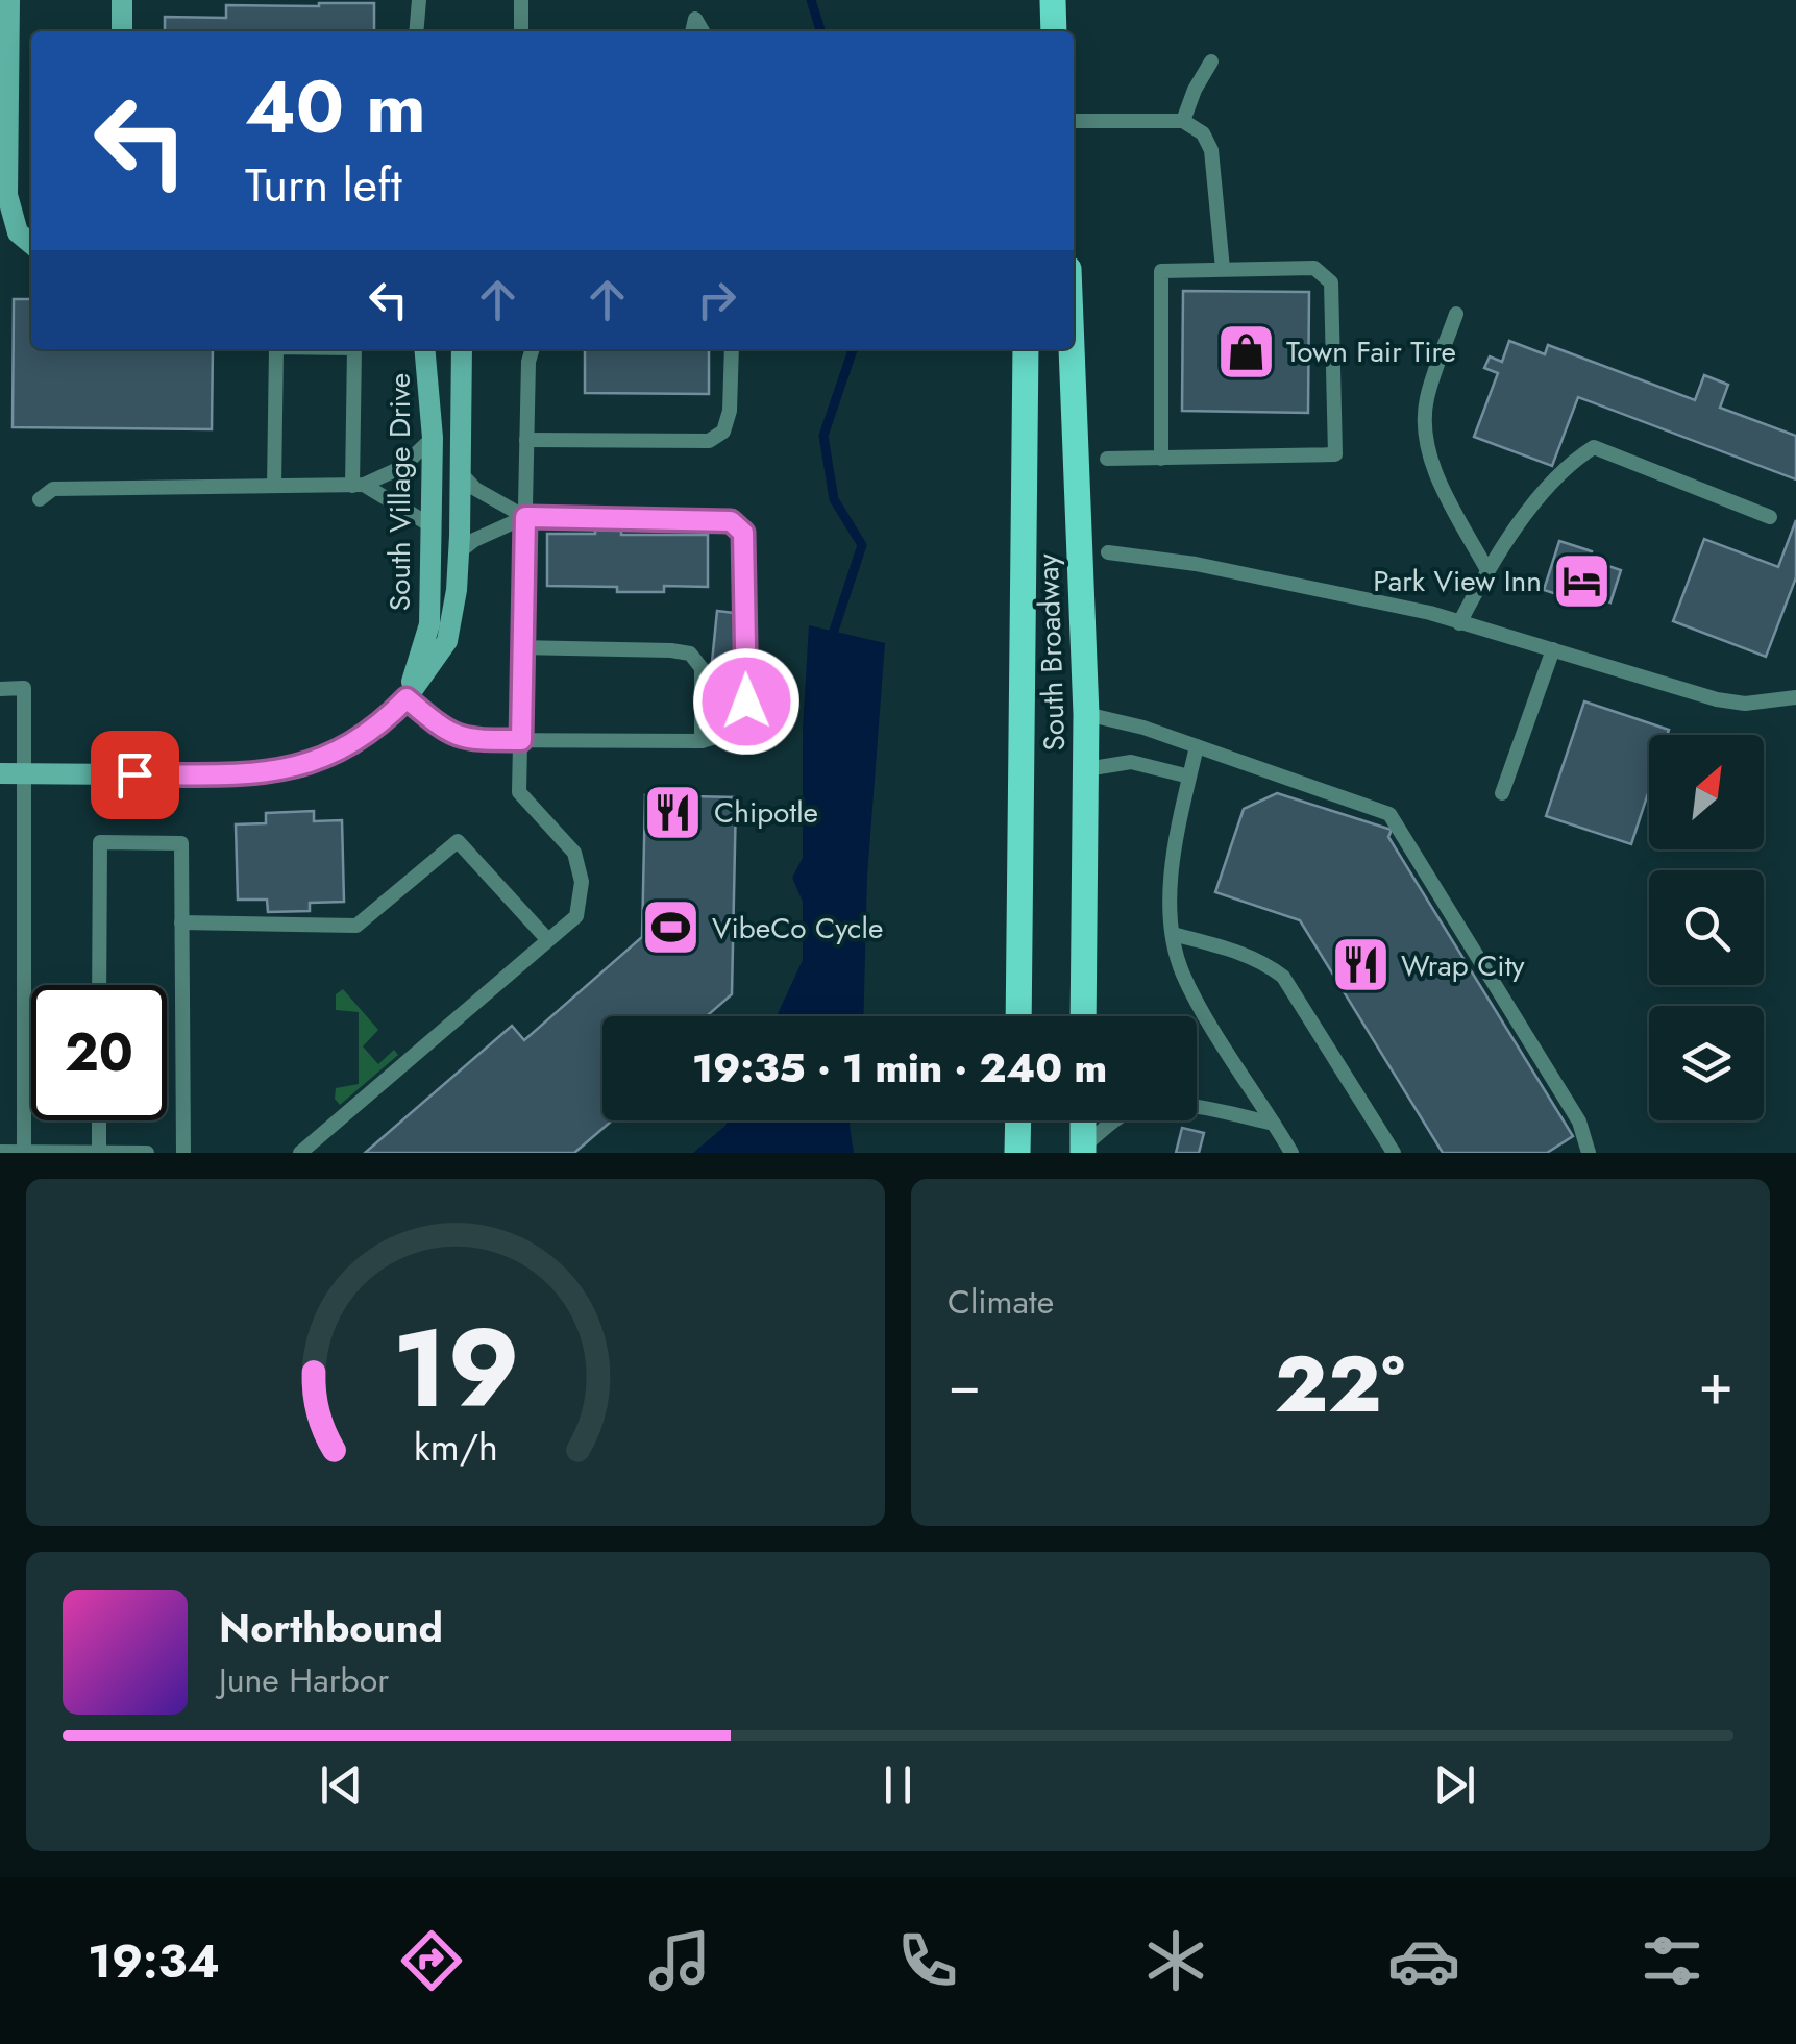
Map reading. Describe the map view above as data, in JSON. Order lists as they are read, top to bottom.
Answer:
{
  "streets": {
    "main road": ["South Village Drive", "South Broadway"]
  },
  "places": {
    "shop": ["Town Fair Tire"],
    "hotel": ["Park View Inn"],
    "restaurant": ["Chipotle", "Wrap City"],
    "sports": ["VibeCo Cycle"]
  },
  "north": "top right",
  "page": {
    "turn": ["40 m", "Turn left"],
    "limit": "20",
    "trip": "19:35 · 1 min · 240 m",
    "tile": "Climate",
    "heat": ["−", "22°", "+"],
    "song": ["Northbound", "June Harbor"],
    "tabs": "19:34",
    "gauge": ["19", "km/h"]
  }
}
